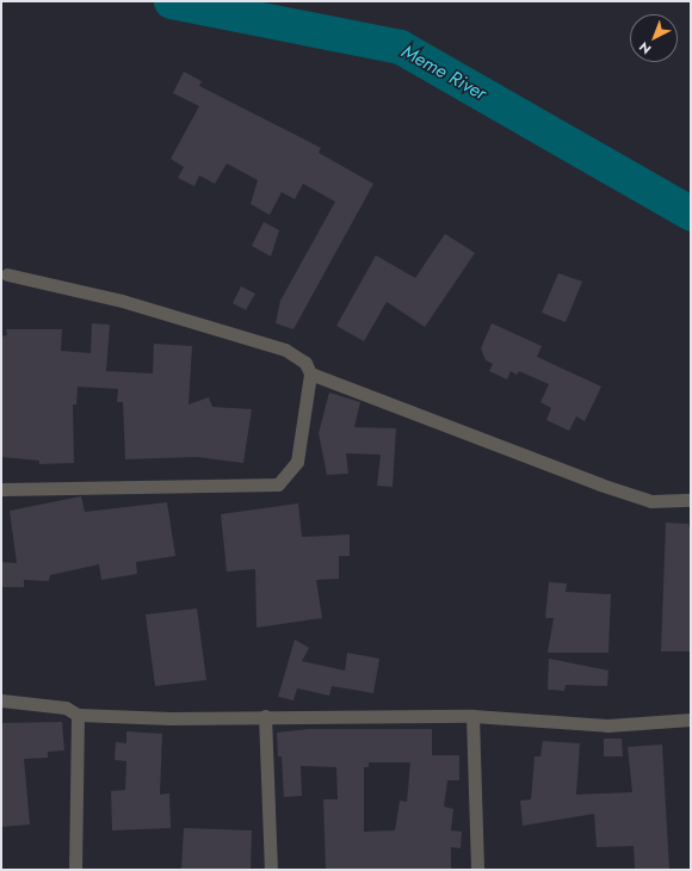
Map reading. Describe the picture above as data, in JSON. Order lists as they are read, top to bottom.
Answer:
{
  "water": ["Meme River"],
  "north": "bottom left"
}
